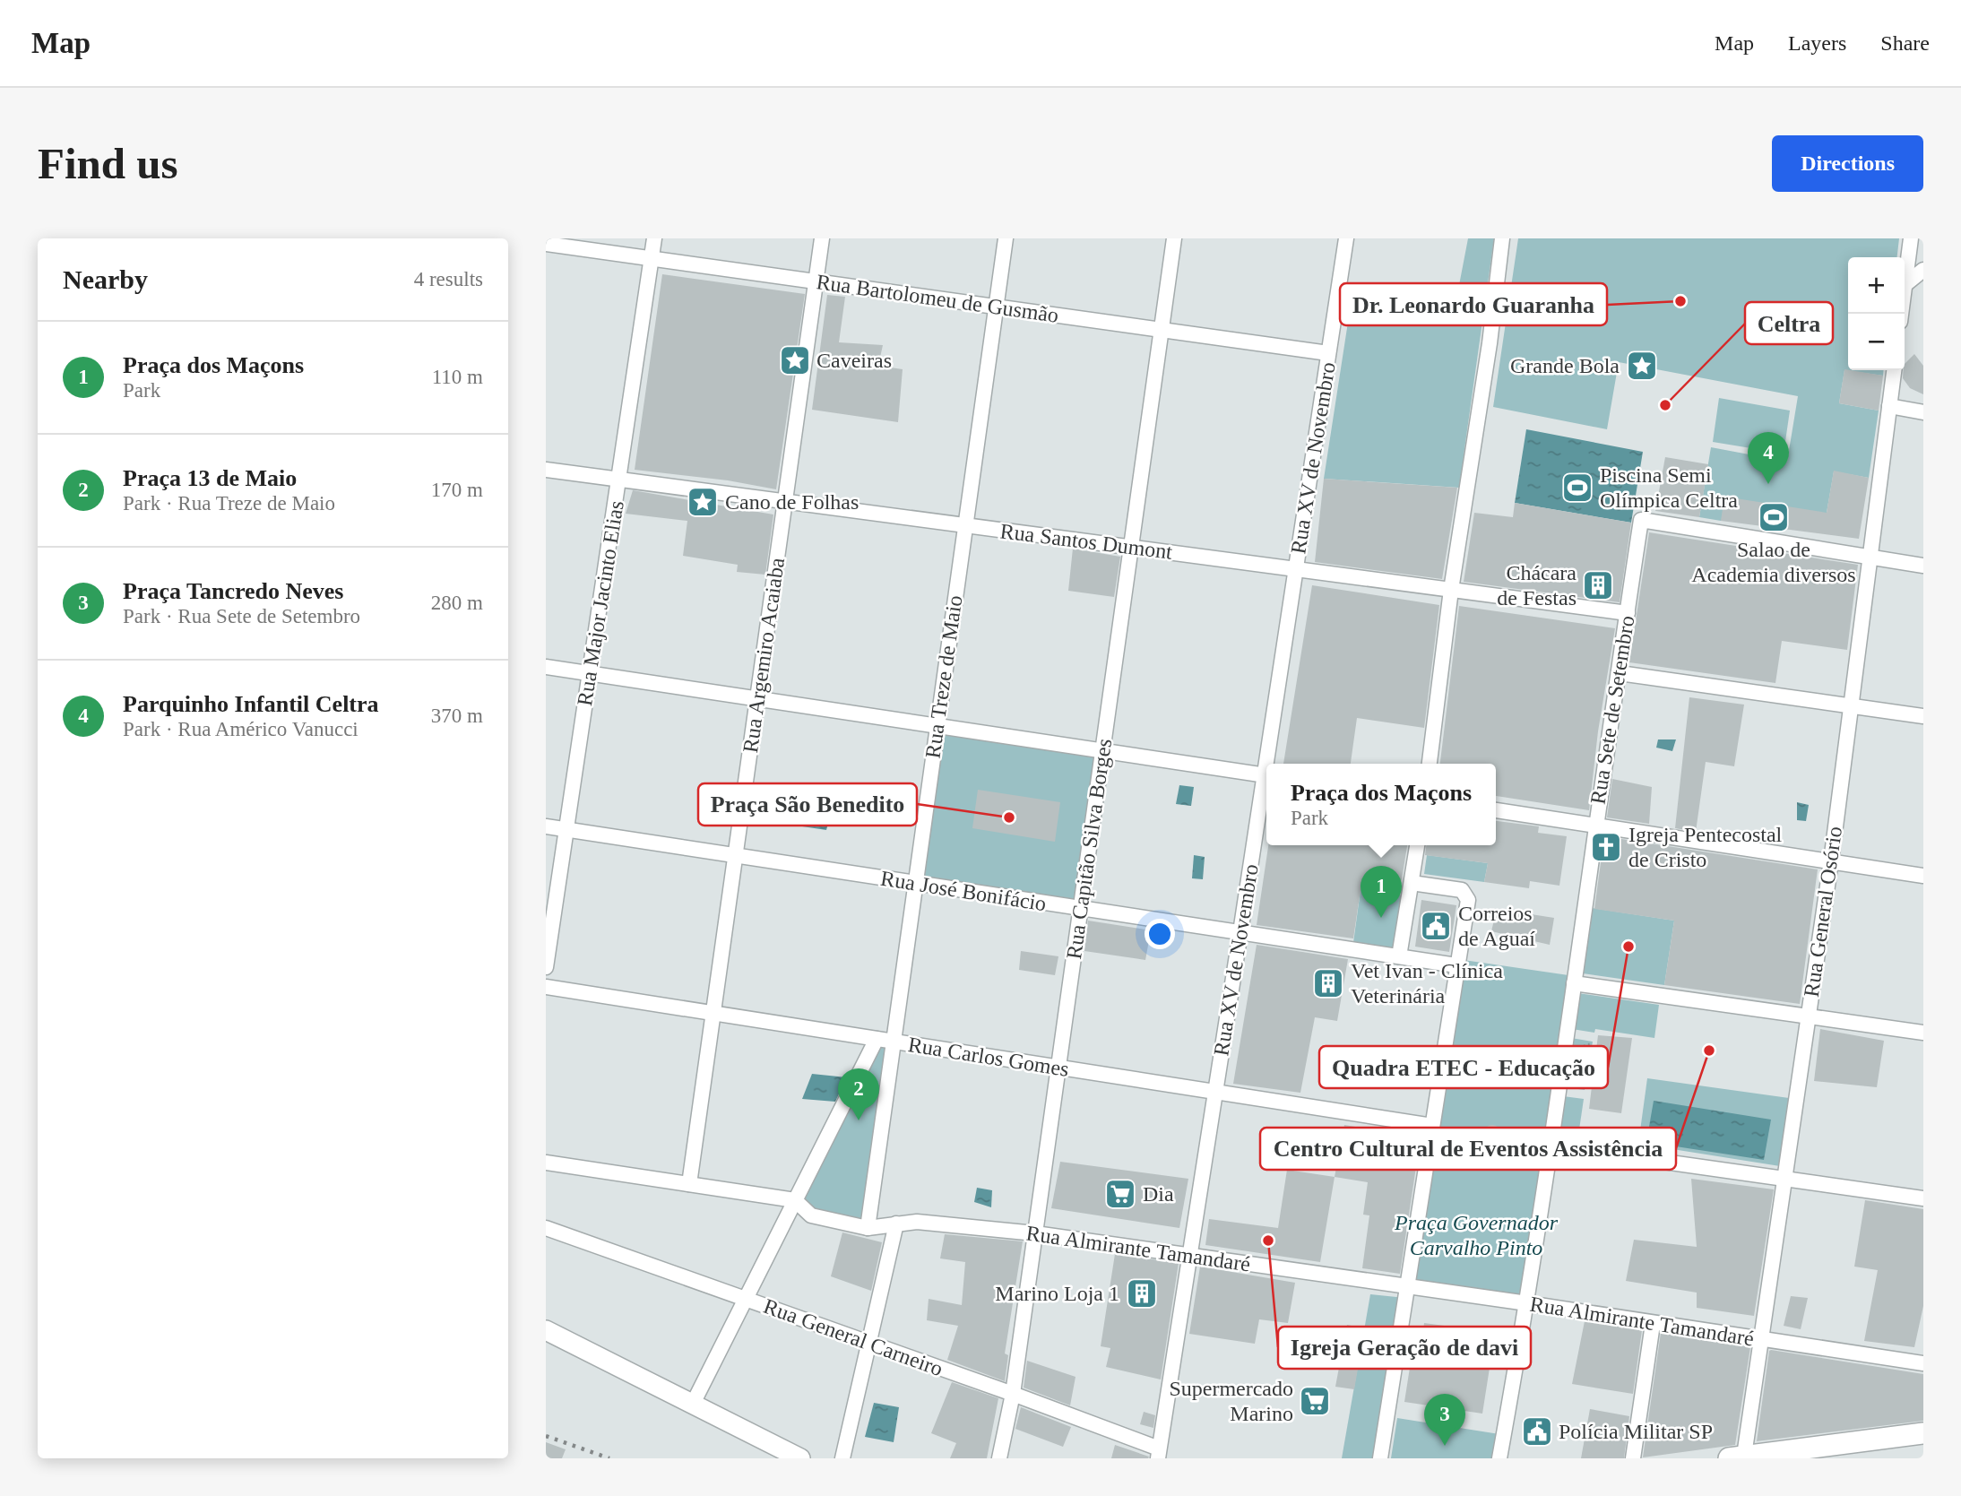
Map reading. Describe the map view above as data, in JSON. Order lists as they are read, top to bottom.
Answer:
{
  "streets": {
    "street": [
      "Rua Bartolomeu de Gusmão",
      "Rua XV de Novembro",
      "Rua Santos Dumont",
      "Rua Major Jacinto Elias",
      "Rua Argemiro Acaiaba",
      "Rua Treze de Maio",
      "Rua Sete de Setembro",
      "Rua Capitão Silva Borges",
      "Rua José Bonifácio",
      "Rua General Osório",
      "Rua Carlos Gomes",
      "Rua Almirante Tamandaré",
      "Rua General Carneiro"
    ]
  },
  "crossings": [
    ["Rua Bartolomeu de Gusmão", "Rua XV de Novembro"],
    ["Rua Bartolomeu de Gusmão", "Rua Major Jacinto Elias"],
    ["Rua Bartolomeu de Gusmão", "Rua Argemiro Acaiaba"],
    ["Rua Bartolomeu de Gusmão", "Rua Treze de Maio"],
    ["Rua Bartolomeu de Gusmão", "Rua Capitão Silva Borges"],
    ["Rua XV de Novembro", "Rua Santos Dumont"],
    ["Rua XV de Novembro", "Rua José Bonifácio"],
    ["Rua XV de Novembro", "Rua Carlos Gomes"],
    ["Rua XV de Novembro", "Rua Almirante Tamandaré"],
    ["Rua XV de Novembro", "Rua General Carneiro"],
    ["Rua Santos Dumont", "Rua Major Jacinto Elias"],
    ["Rua Santos Dumont", "Rua Argemiro Acaiaba"],
    ["Rua Santos Dumont", "Rua Treze de Maio"],
    ["Rua Santos Dumont", "Rua Sete de Setembro"],
    ["Rua Santos Dumont", "Rua Capitão Silva Borges"],
    ["Rua Major Jacinto Elias", "Rua José Bonifácio"],
    ["Rua Argemiro Acaiaba", "Rua José Bonifácio"],
    ["Rua Argemiro Acaiaba", "Rua Carlos Gomes"],
    ["Rua Argemiro Acaiaba", "Rua Almirante Tamandaré"],
    ["Rua Treze de Maio", "Rua José Bonifácio"],
    ["Rua Treze de Maio", "Rua Carlos Gomes"],
    ["Rua Treze de Maio", "Rua Almirante Tamandaré"],
    ["Rua Sete de Setembro", "Rua General Osório"],
    ["Rua Sete de Setembro", "Rua Almirante Tamandaré"],
    ["Rua Capitão Silva Borges", "Rua José Bonifácio"],
    ["Rua Capitão Silva Borges", "Rua Carlos Gomes"],
    ["Rua Capitão Silva Borges", "Rua Almirante Tamandaré"],
    ["Rua Capitão Silva Borges", "Rua General Carneiro"],
    ["Rua General Osório", "Rua Almirante Tamandaré"]
  ],
  "parks": ["Praça Governador Carvalho Pinto"],
  "places": {
    "other": [
      "Dr. Leonardo Guaranha",
      "Celtra",
      "Praça São Benedito",
      "Quadra ETEC - Educação",
      "Centro Cultural de Eventos Assistência",
      "Igreja Geração de davi"
    ],
    "place": ["Caveiras", "Grande Bola", "Cano de Folhas"],
    "sports": ["Piscina Semi Olímpica Celtra", "Salao de Academia diversos"],
    "building": ["Chácara de Festas", "Vet Ivan - Clínica Veterinária", "Marino Loja 1"],
    "church": ["Igreja Pentecostal de Cristo"],
    "public building": ["Correios de Aguaí", "Polícia Militar SP"],
    "supermarket": ["Dia", "Supermercado Marino"]
  },
  "page": {
    "header": "Map",
    "nav": ["Map", "Layers", "Share"],
    "buttons": "Directions",
    "title": "Find us",
    "heading": ["Nearby", "4 results"],
    "map_buttons": ["+", "−"],
    "list": [
      {
        "mark": "1",
        "name": "Praça dos Maçons",
        "note": "Park",
        "value": "110 m"
      },
      {
        "mark": "2",
        "name": "Praça 13 de Maio",
        "note": "Park · Rua Treze de Maio",
        "value": "170 m"
      },
      {
        "mark": "3",
        "name": "Praça Tancredo Neves",
        "note": "Park · Rua Sete de Setembro",
        "value": "280 m"
      },
      {
        "mark": "4",
        "name": "Parquinho Infantil Celtra",
        "note": "Park · Rua Américo Vanucci",
        "value": "370 m"
      }
    ],
    "pins": [
      "4",
      "1",
      "2",
      "3"
    ],
    "popup": ["Praça dos Maçons", "Park"]
  }
}
